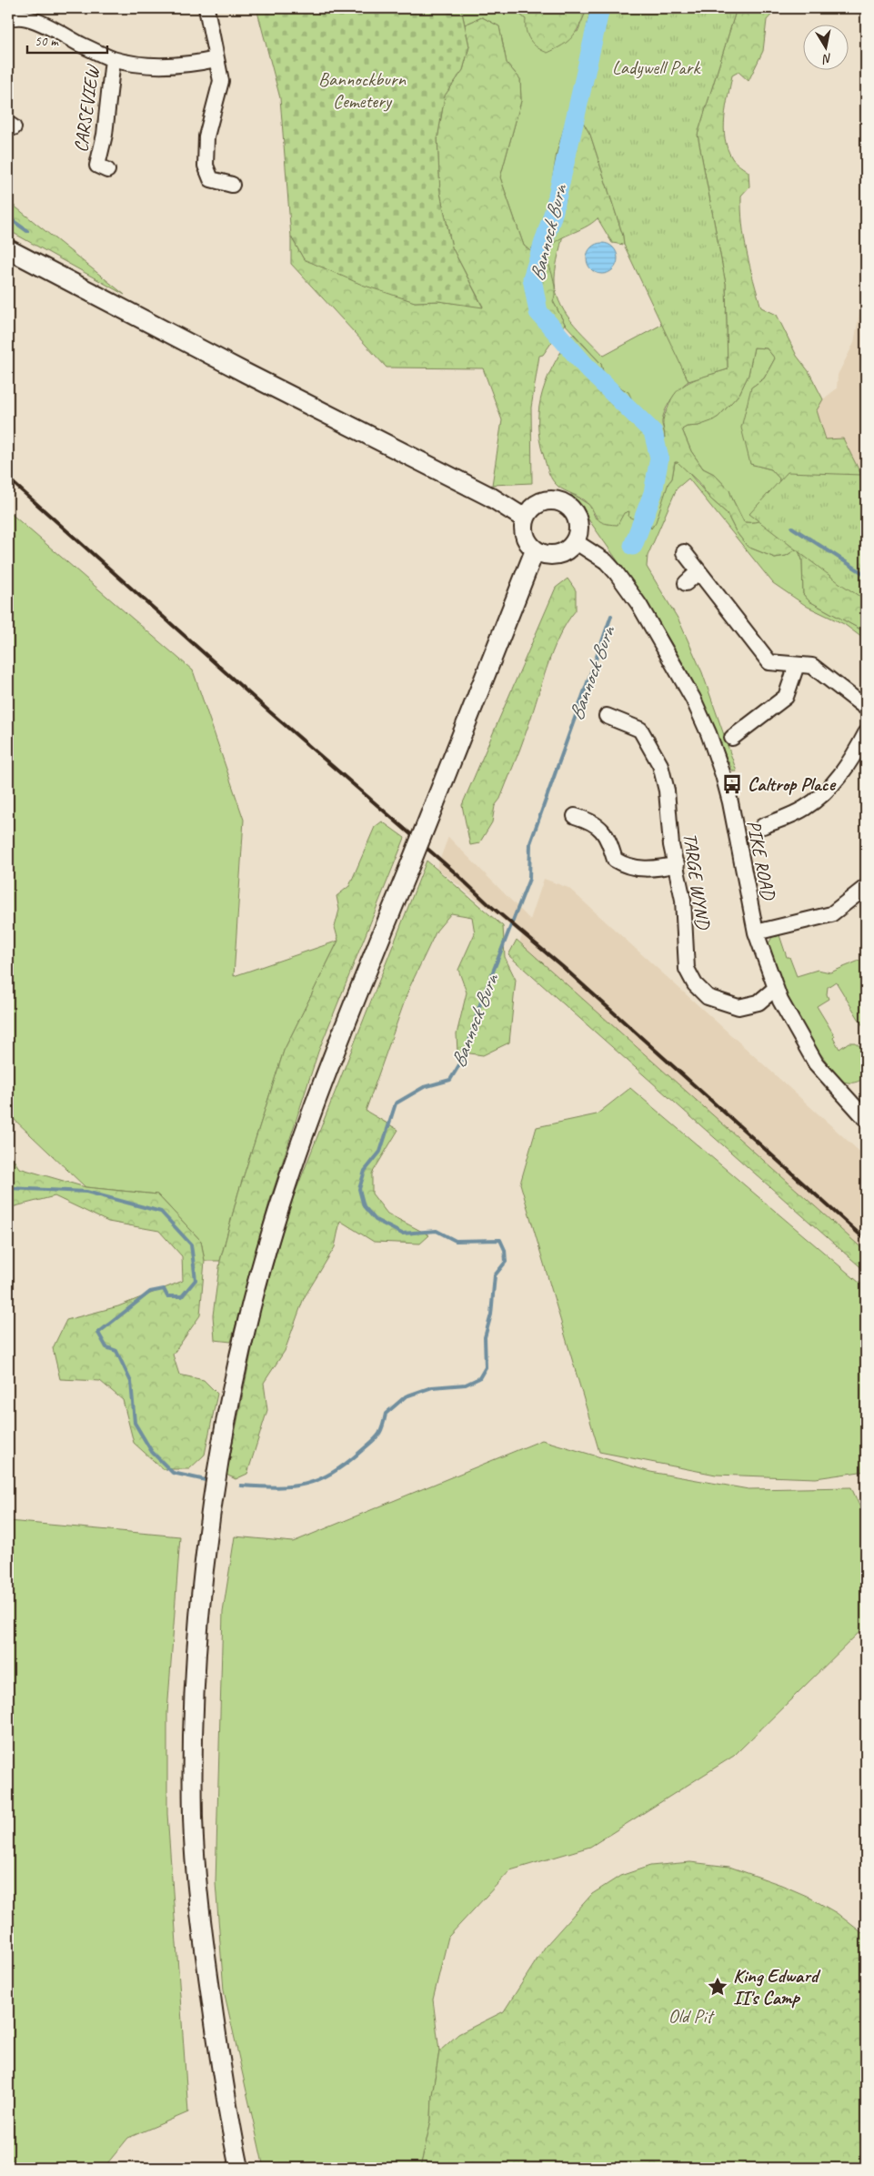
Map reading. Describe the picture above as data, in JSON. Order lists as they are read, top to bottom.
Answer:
{
  "streets": {
    "street": ["CARSEVIEW", "PIKE ROAD", "TARGE WYND"]
  },
  "crossings": [
    ["PIKE ROAD", "TARGE WYND"]
  ],
  "water": ["Bannock Burn"],
  "parks": ["Ladywell Park", "Bannockburn Cemetery", "Old Pit"],
  "places": {
    "bus stop": ["Caltrop Place"],
    "place": ["King Edward II's Camp"]
  },
  "scale_bar": "50 m",
  "north": "bottom"
}
